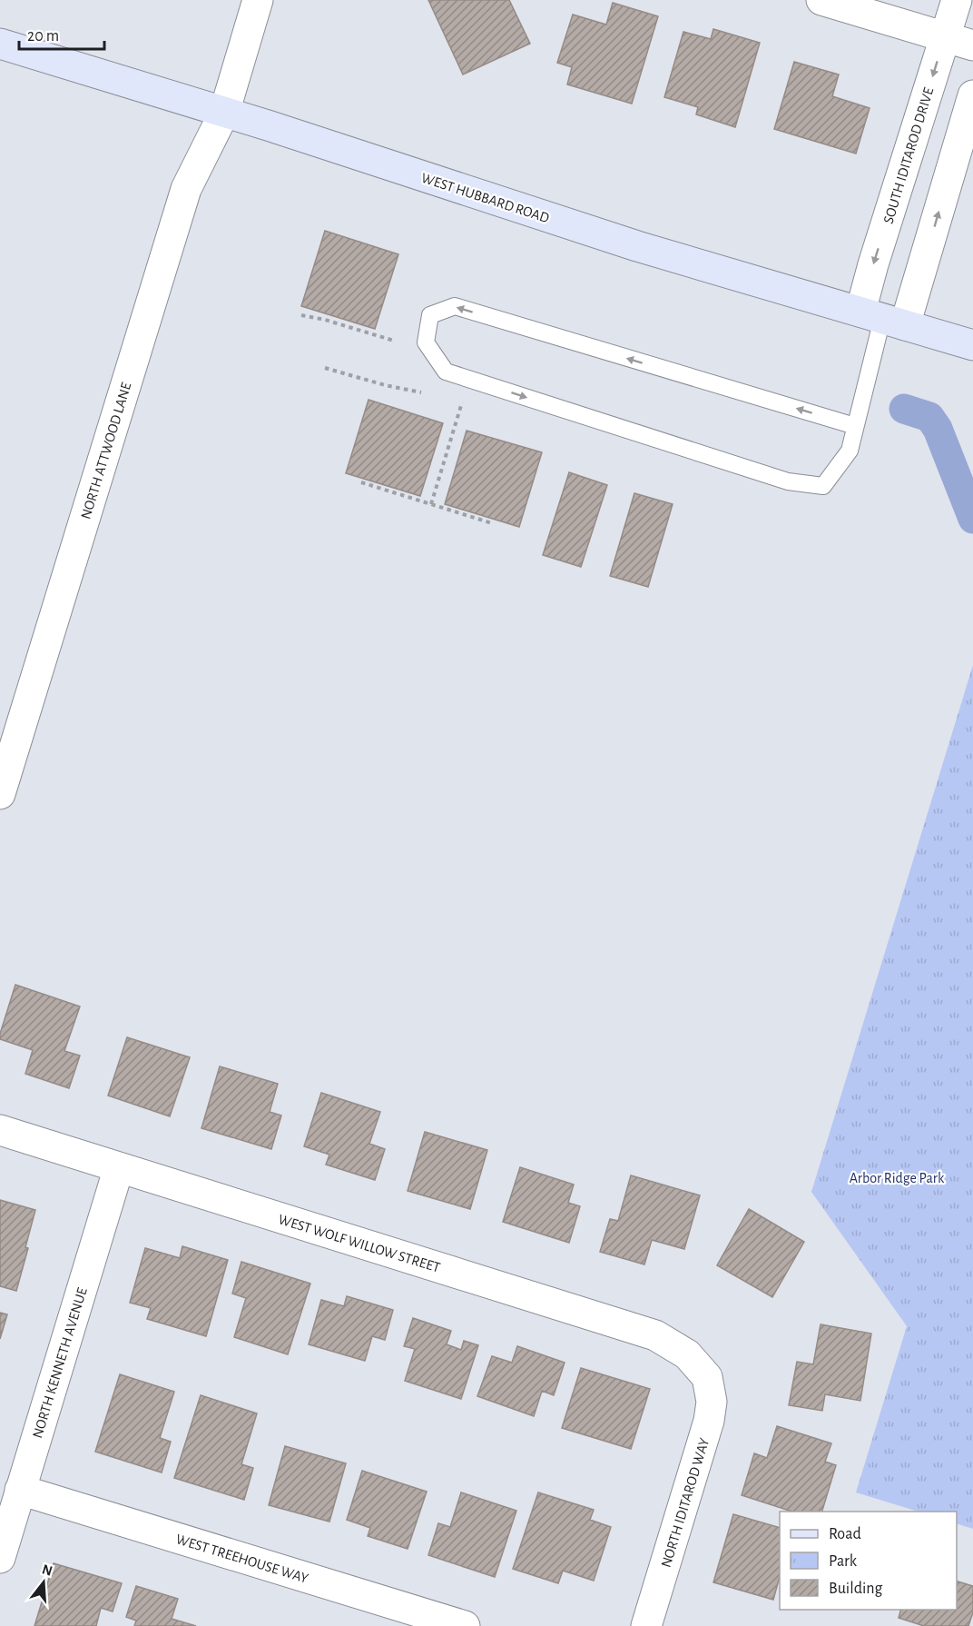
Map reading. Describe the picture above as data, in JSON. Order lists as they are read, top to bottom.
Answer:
{
  "streets": {
    "street": [
      "SOUTH IDITAROD DRIVE",
      "WEST HUBBARD ROAD",
      "NORTH ATTWOOD LANE",
      "WEST WOLF WILLOW STREET",
      "NORTH KENNETH AVENUE",
      "NORTH IDITAROD WAY",
      "WEST TREEHOUSE WAY"
    ]
  },
  "crossings": [
    ["SOUTH IDITAROD DRIVE", "WEST HUBBARD ROAD"],
    ["WEST HUBBARD ROAD", "NORTH ATTWOOD LANE"],
    ["WEST WOLF WILLOW STREET", "NORTH KENNETH AVENUE"],
    ["WEST WOLF WILLOW STREET", "NORTH IDITAROD WAY"],
    ["NORTH KENNETH AVENUE", "WEST TREEHOUSE WAY"]
  ],
  "parks": ["Arbor Ridge Park"],
  "legend": ["Road", "Park", "Building"],
  "scale_bar": "20 m",
  "north": "top"
}
